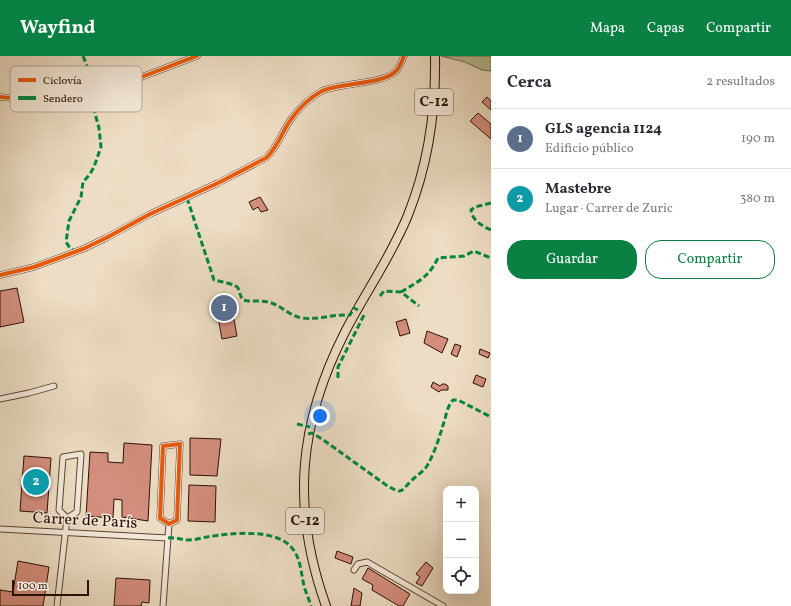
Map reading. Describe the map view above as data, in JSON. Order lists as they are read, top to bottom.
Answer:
{
  "streets": {
    "main road": ["C-12"],
    "street": ["Carrer de París"]
  },
  "legend": ["Ciclovía", "Sendero"],
  "scale_bar": "100 m",
  "page": {
    "header": "Wayfind",
    "nav": ["Mapa", "Capas", "Compartir"],
    "heading": ["Cerca", "2 resultados"],
    "list": [
      {
        "mark": "1",
        "name": "GLS agencia 1124",
        "note": "Edificio público",
        "value": "190 m"
      },
      {
        "mark": "2",
        "name": "Mastebre",
        "note": "Lugar · Carrer de Zuric",
        "value": "380 m"
      }
    ],
    "buttons": ["Guardar", "Compartir"],
    "pins": ["1", "2"],
    "map_buttons": ["+", "−"],
    "scale": "100 m"
  }
}
